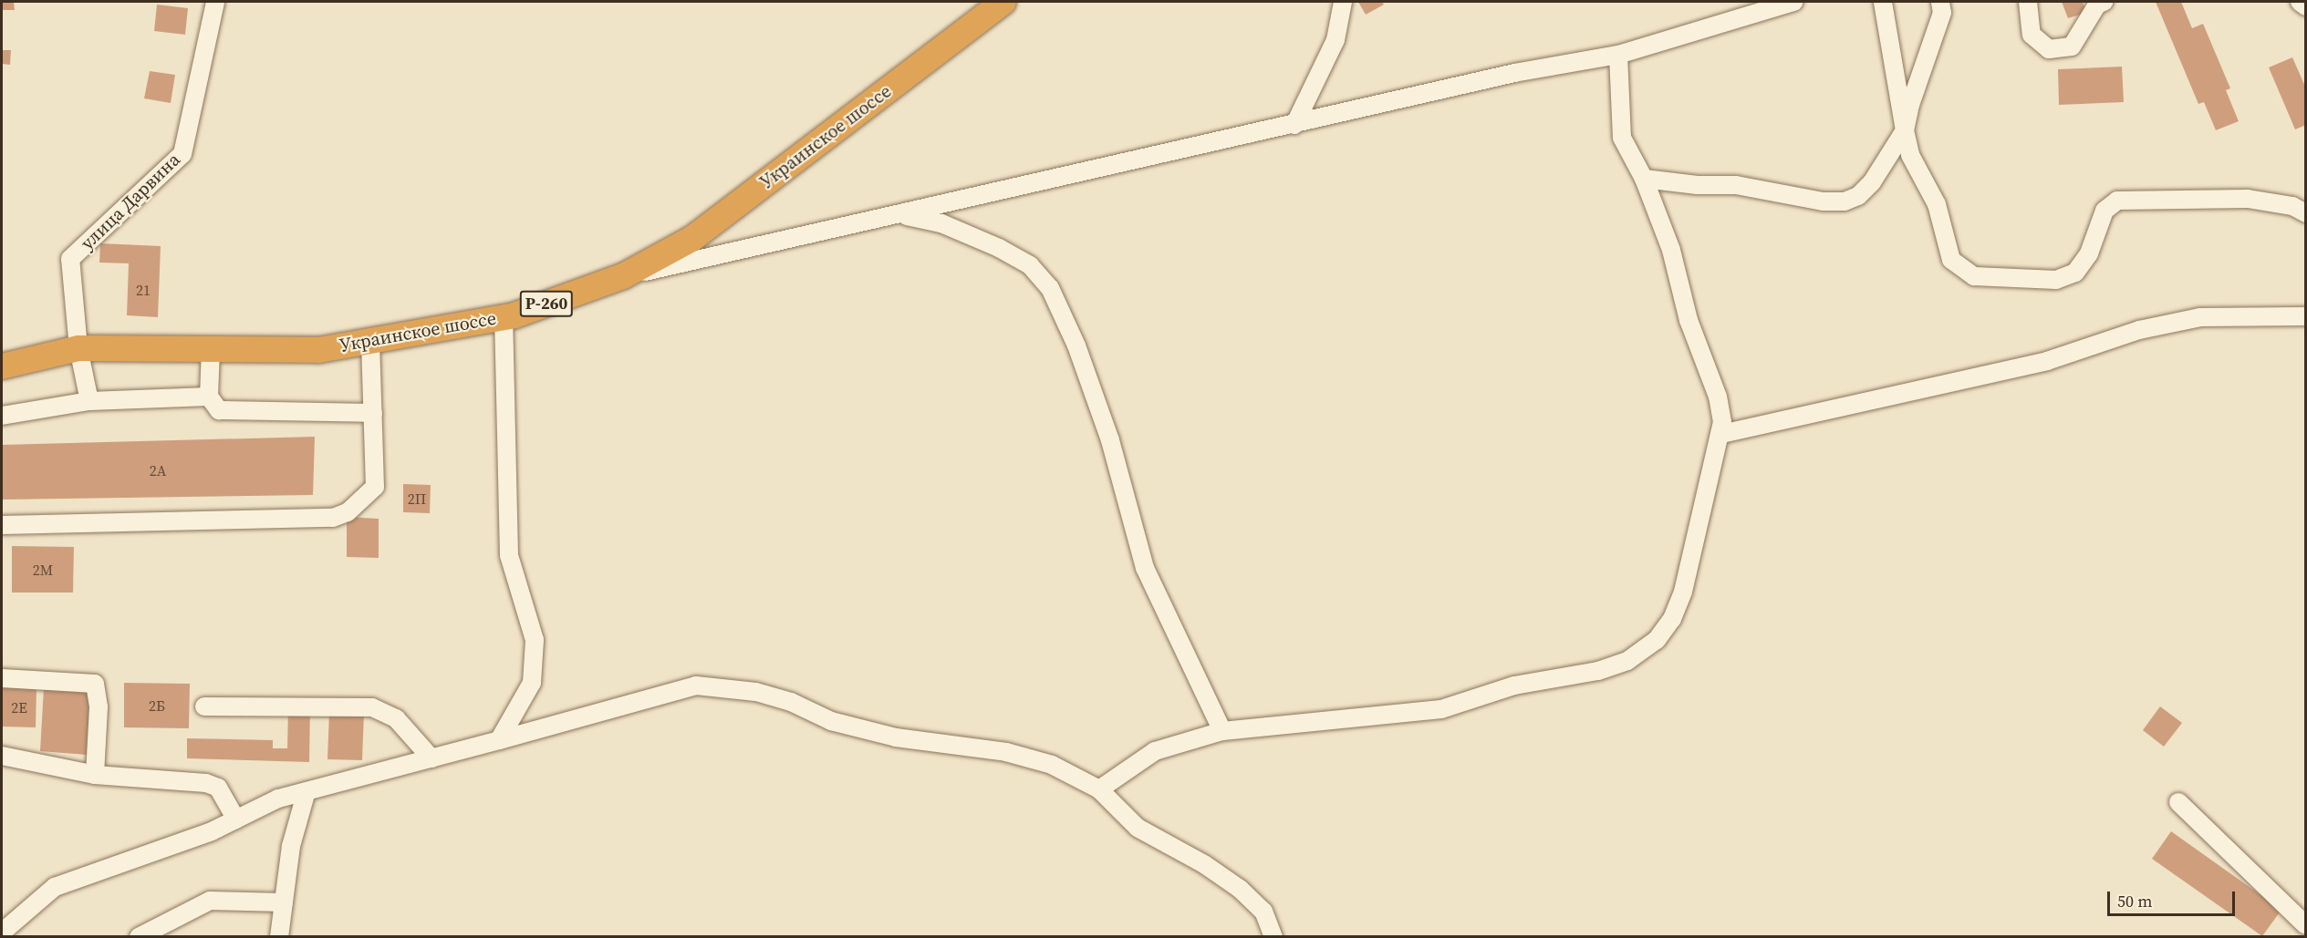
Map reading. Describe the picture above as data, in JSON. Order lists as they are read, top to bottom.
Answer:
{
  "streets": {
    "highway": ["Украинское шоссе", "Р-260"],
    "street": ["улица Дарвина"]
  },
  "crossings": [
    ["Украинское шоссе", "улица Дарвина"]
  ],
  "house_numbers": [
    "21",
    "2А",
    "2П",
    "2М",
    "2Б",
    "2Е"
  ],
  "scale_bar": "50 m"
}
